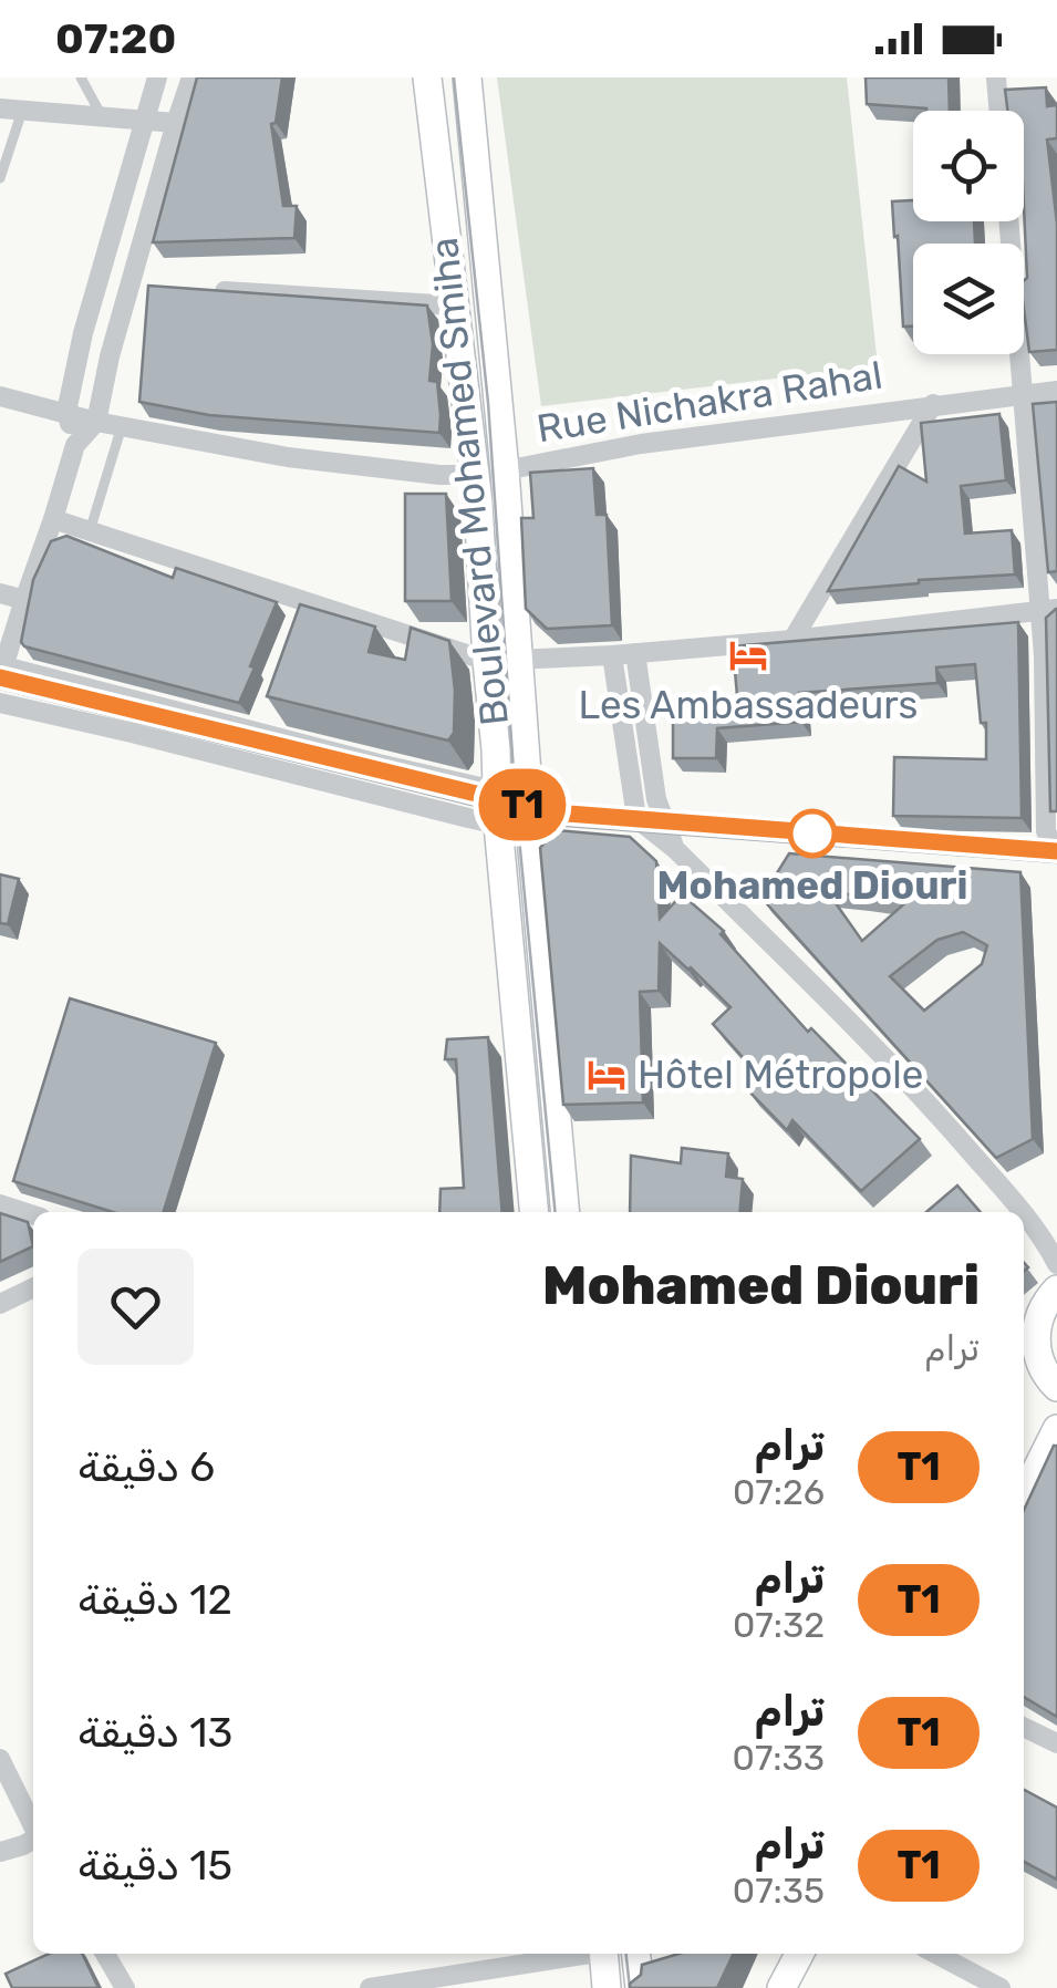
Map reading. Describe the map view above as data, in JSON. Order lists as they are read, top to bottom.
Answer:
{
  "streets": {
    "street": ["Rue Nichakra Rahal", "Boulevard Mohamed Smiha"]
  },
  "crossings": [
    ["Rue Nichakra Rahal", "Boulevard Mohamed Smiha"]
  ],
  "places": {
    "hotel": ["Les Ambassadeurs", "Hôtel Métropole"],
    "other": ["Mohamed Diouri"]
  },
  "lines": ["tram line T1"],
  "page": {
    "status": "07:20",
    "on_map": "T1",
    "heading": ["Mohamed Diouri", "ترام"],
    "list": [
      {
        "mark": "T1",
        "name": "ترام",
        "note": "07:26",
        "value": "6 دقيقة"
      },
      {
        "mark": "T1",
        "name": "ترام",
        "note": "07:32",
        "value": "12 دقيقة"
      },
      {
        "mark": "T1",
        "name": "ترام",
        "note": "07:33",
        "value": "13 دقيقة"
      },
      {
        "mark": "T1",
        "name": "ترام",
        "note": "07:35",
        "value": "15 دقيقة"
      }
    ]
  }
}
